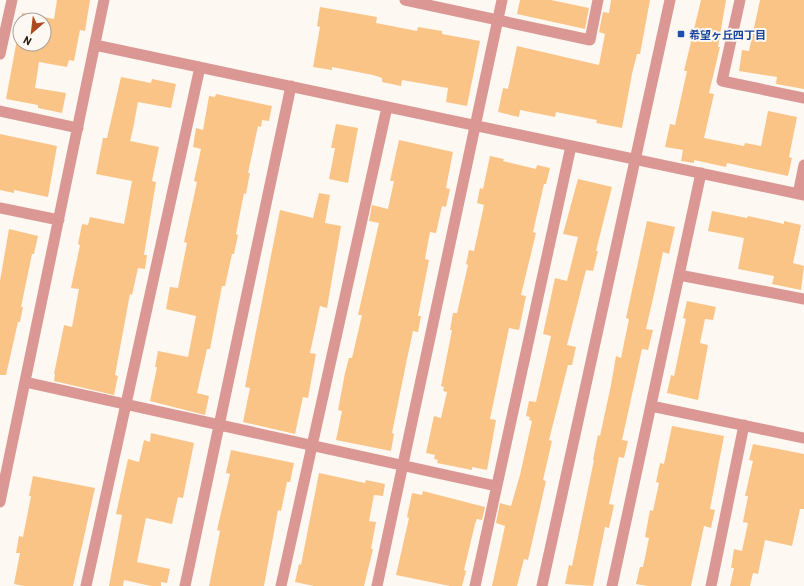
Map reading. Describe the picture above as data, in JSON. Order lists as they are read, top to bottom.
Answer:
{
  "places": {
    "transit": ["希望ヶ丘四丁目"]
  },
  "north": "bottom left"
}
